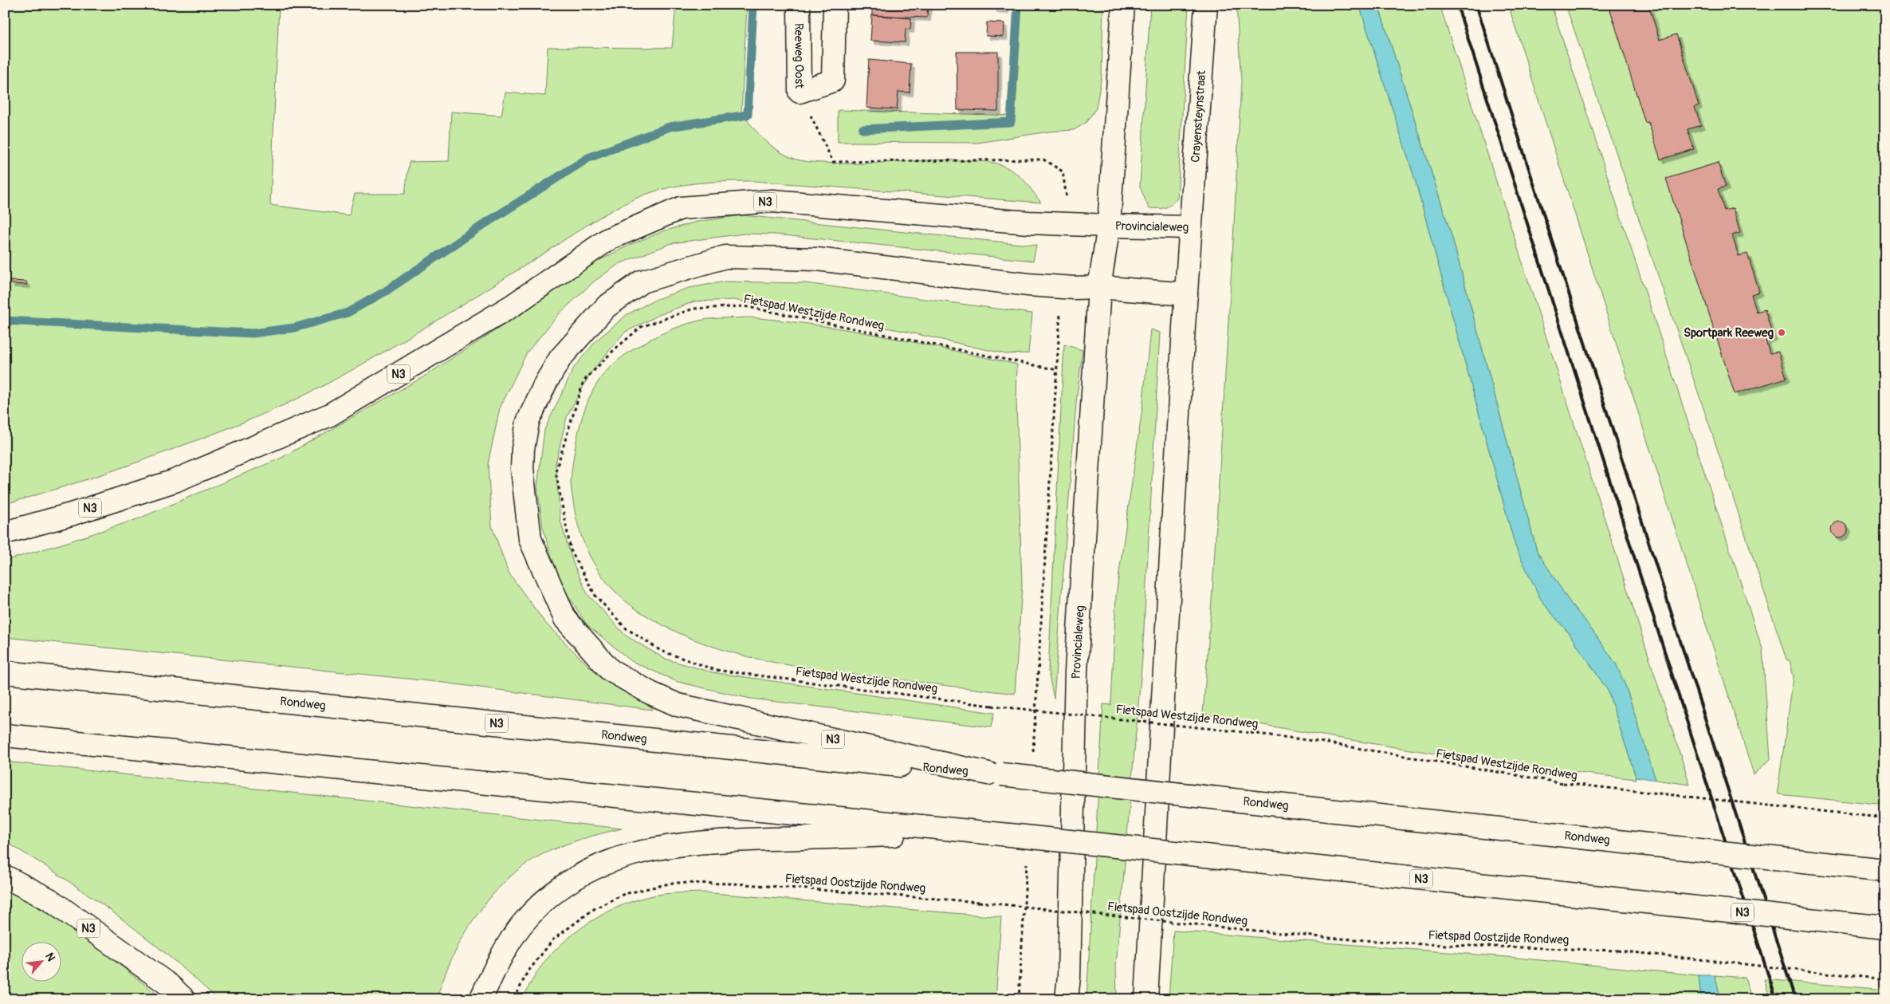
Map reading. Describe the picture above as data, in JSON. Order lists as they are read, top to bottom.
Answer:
{
  "streets": {
    "main road": [
      "Reeweg Oost",
      "Crayensteynstraat",
      "N3",
      "Provincialeweg",
      "Rondweg"
    ],
    "path": ["Fietspad Westzijde Rondweg", "Fietspad Oostzijde Rondweg"]
  },
  "crossings": [
    ["Crayensteynstraat", "Provincialeweg"],
    ["N3", "Provincialeweg"],
    ["N3", "Rondweg"]
  ],
  "places": ["Sportpark Reeweg"],
  "north": "top right"
}
